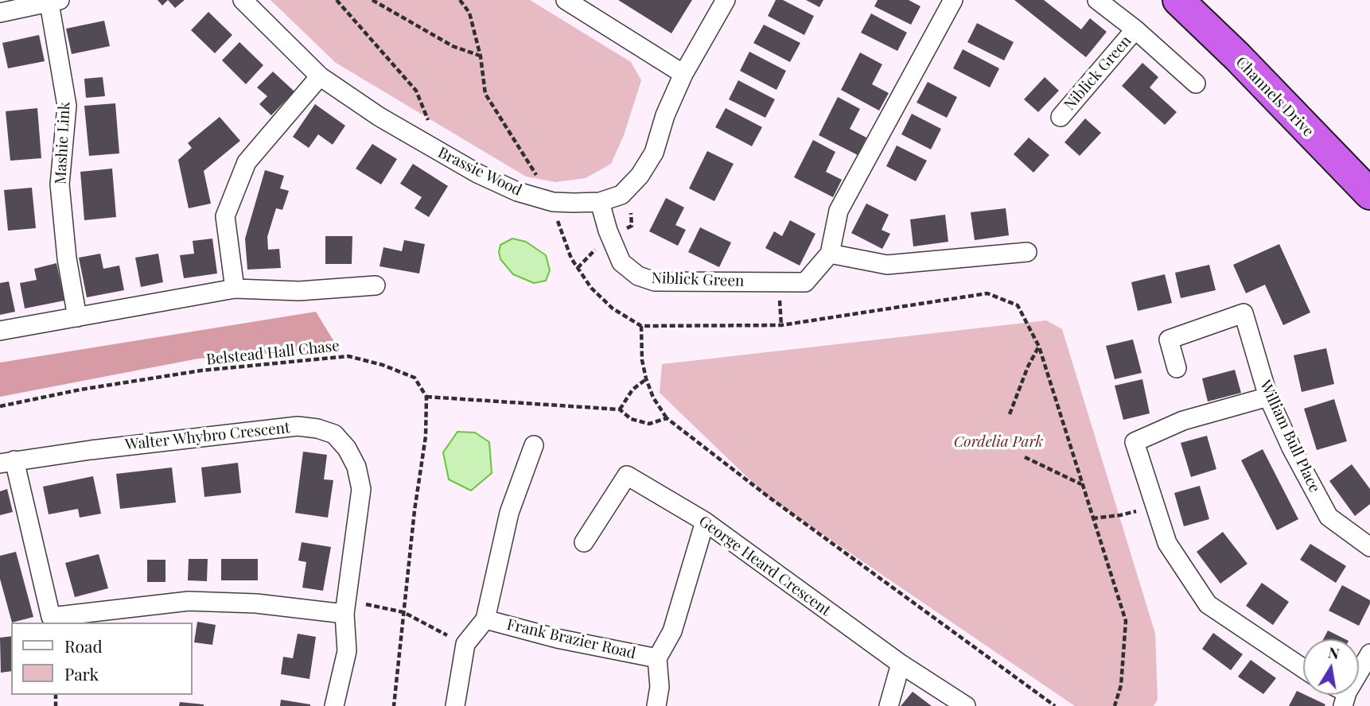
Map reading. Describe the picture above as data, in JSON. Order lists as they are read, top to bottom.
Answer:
{
  "streets": {
    "highway": ["Channels Drive"],
    "street": [
      "Niblick Green",
      "Mashie Link",
      "Brassie Wood",
      "Walter Whybro Crescent",
      "William Bull Place",
      "George Heard Crescent",
      "Frank Brazier Road"
    ],
    "path": ["Belstead Hall Chase"]
  },
  "crossings": [
    ["Niblick Green", "Brassie Wood"],
    ["George Heard Crescent", "Frank Brazier Road"]
  ],
  "parks": ["Cordelia Park"],
  "legend": ["Road", "Park"],
  "north": "top"
}
